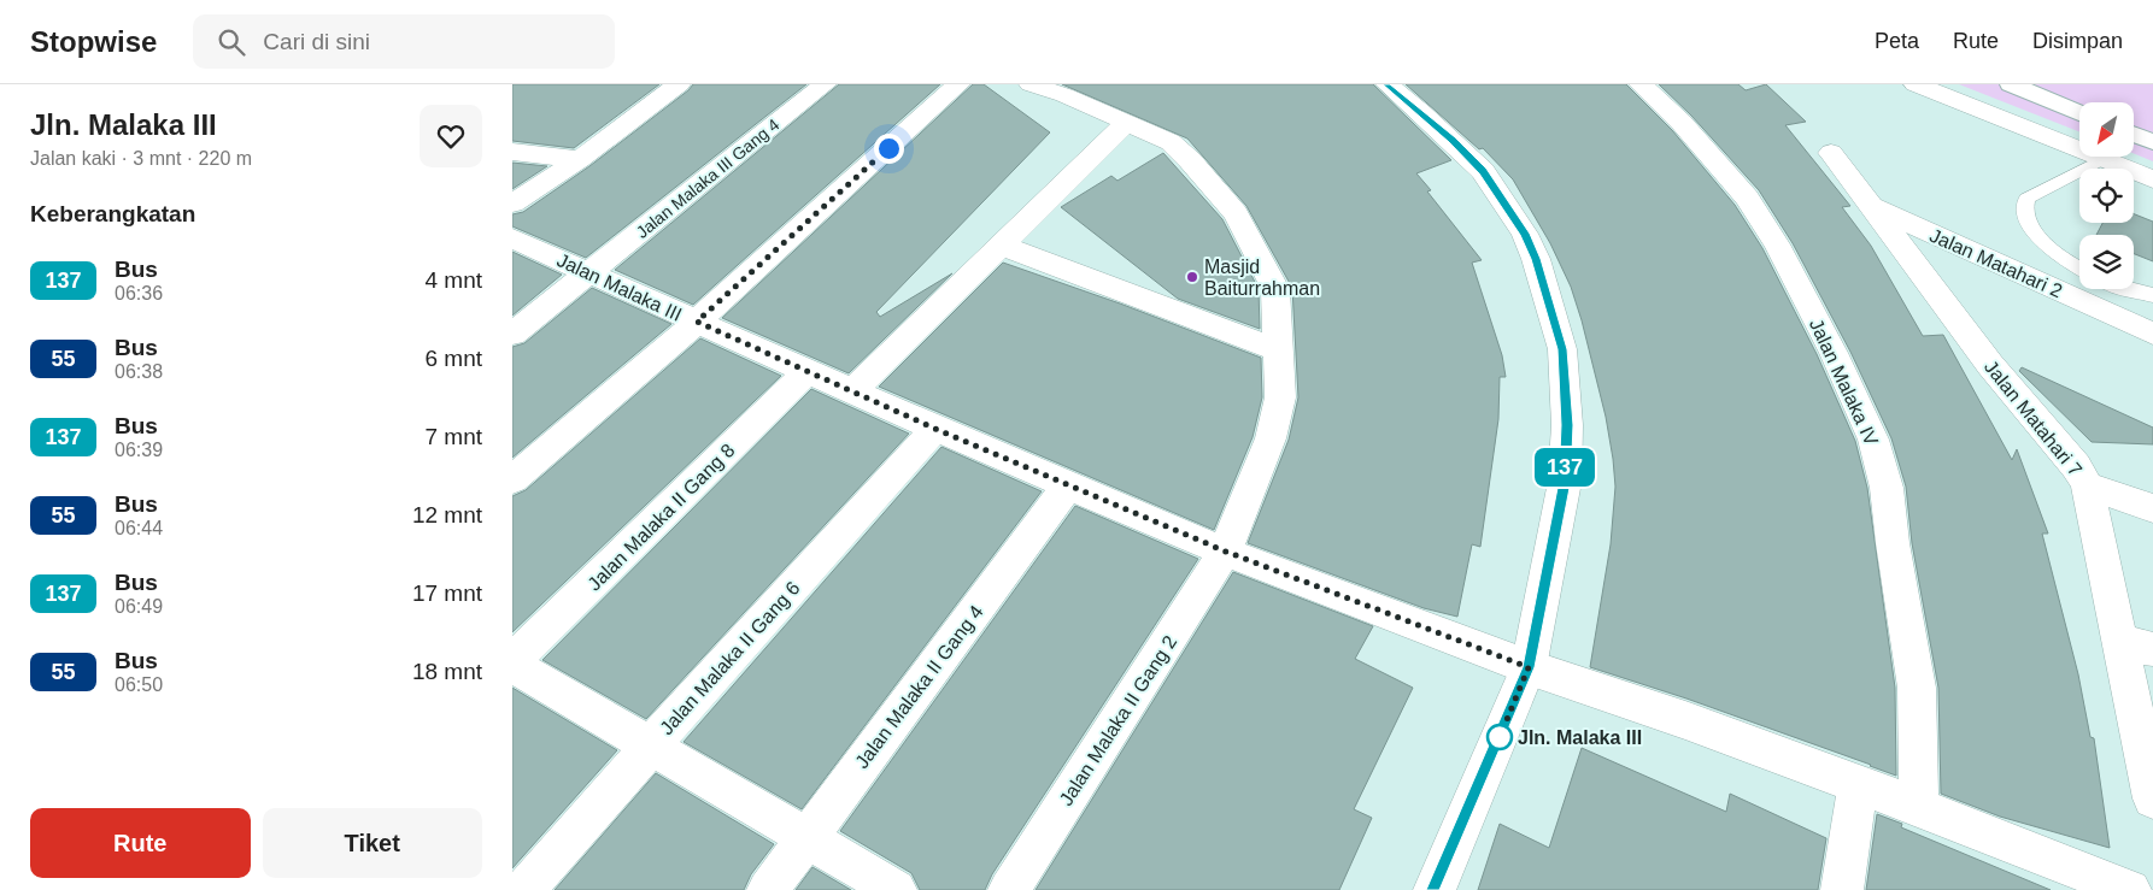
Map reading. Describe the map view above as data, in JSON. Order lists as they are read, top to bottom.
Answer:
{
  "streets": {
    "street": [
      "Jalan Malaka III Gang 4",
      "Jalan Matahari 2",
      "Jalan Malaka III",
      "Jalan Malaka IV",
      "Jalan Matahari 7",
      "Jalan Malaka II Gang 8",
      "Jalan Malaka II Gang 6",
      "Jalan Malaka II Gang 4",
      "Jalan Malaka II Gang 2"
    ]
  },
  "crossings": [
    ["Jalan Malaka III Gang 4", "Jalan Malaka III"],
    ["Jalan Matahari 2", "Jalan Matahari 7"],
    ["Jalan Malaka III", "Jalan Malaka II Gang 8"],
    ["Jalan Malaka III", "Jalan Malaka II Gang 6"],
    ["Jalan Malaka III", "Jalan Malaka II Gang 4"],
    ["Jalan Malaka III", "Jalan Malaka II Gang 2"]
  ],
  "places": ["Masjid Baiturrahman", "Jln. Malaka III"],
  "lines": ["bus line 137"],
  "north": "bottom left",
  "page": {
    "header": "Stopwise",
    "search": "Cari di sini",
    "nav": ["Peta", "Rute", "Disimpan"],
    "heading": [
      ["Jln. Malaka III", "Jalan kaki · 3 mnt · 220 m"],
      "Keberangkatan"
    ],
    "on_map": "137",
    "list": [
      {
        "mark": "137",
        "name": "Bus",
        "note": "06:36",
        "value": "4 mnt"
      },
      {
        "mark": "55",
        "name": "Bus",
        "note": "06:38",
        "value": "6 mnt"
      },
      {
        "mark": "137",
        "name": "Bus",
        "note": "06:39",
        "value": "7 mnt"
      },
      {
        "mark": "55",
        "name": "Bus",
        "note": "06:44",
        "value": "12 mnt"
      },
      {
        "mark": "137",
        "name": "Bus",
        "note": "06:49",
        "value": "17 mnt"
      },
      {
        "mark": "55",
        "name": "Bus",
        "note": "06:50",
        "value": "18 mnt"
      }
    ],
    "buttons": ["Rute", "Tiket"]
  }
}
